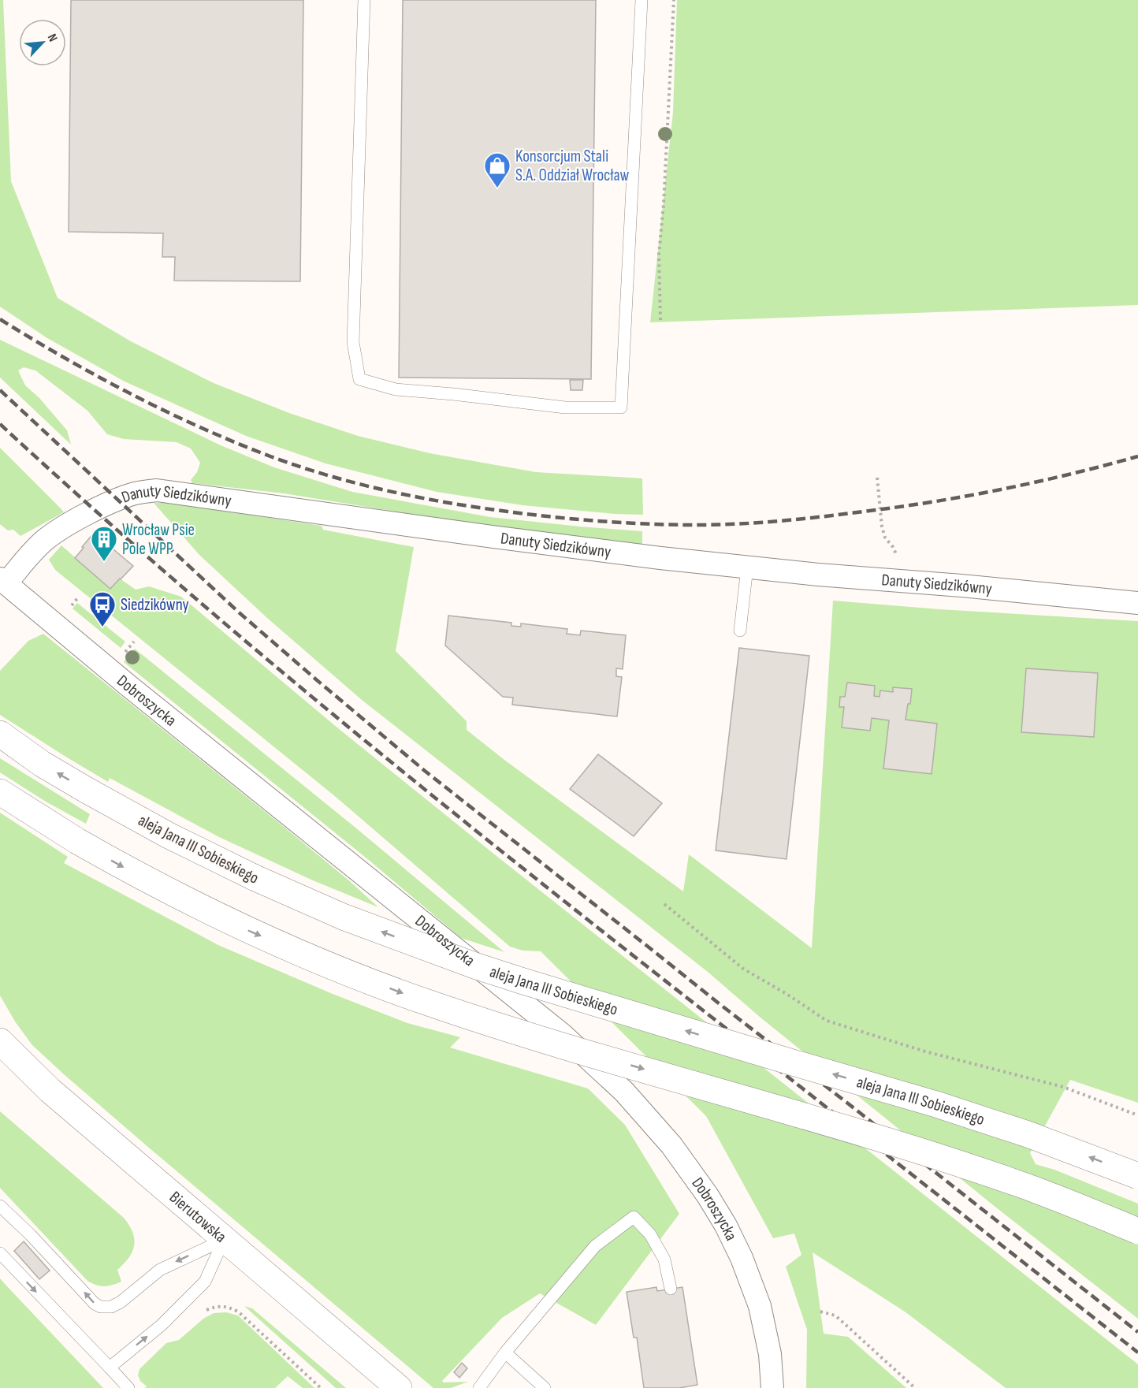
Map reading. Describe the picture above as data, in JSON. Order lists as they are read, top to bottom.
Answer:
{
  "streets": {
    "main road": ["aleja Jana III Sobieskiego", "Bierutowska"],
    "street": ["Danuty Siedzikówny", "Dobroszycka"]
  },
  "crossings": [
    ["Danuty Siedzikówny", "Dobroszycka"]
  ],
  "places": {
    "shop": ["Konsorcjum Stali S.A. Oddział Wrocław"],
    "building": ["Wrocław Psie Pole WPP"],
    "bus stop": ["Siedzikówny"]
  },
  "north": "top right"
}
